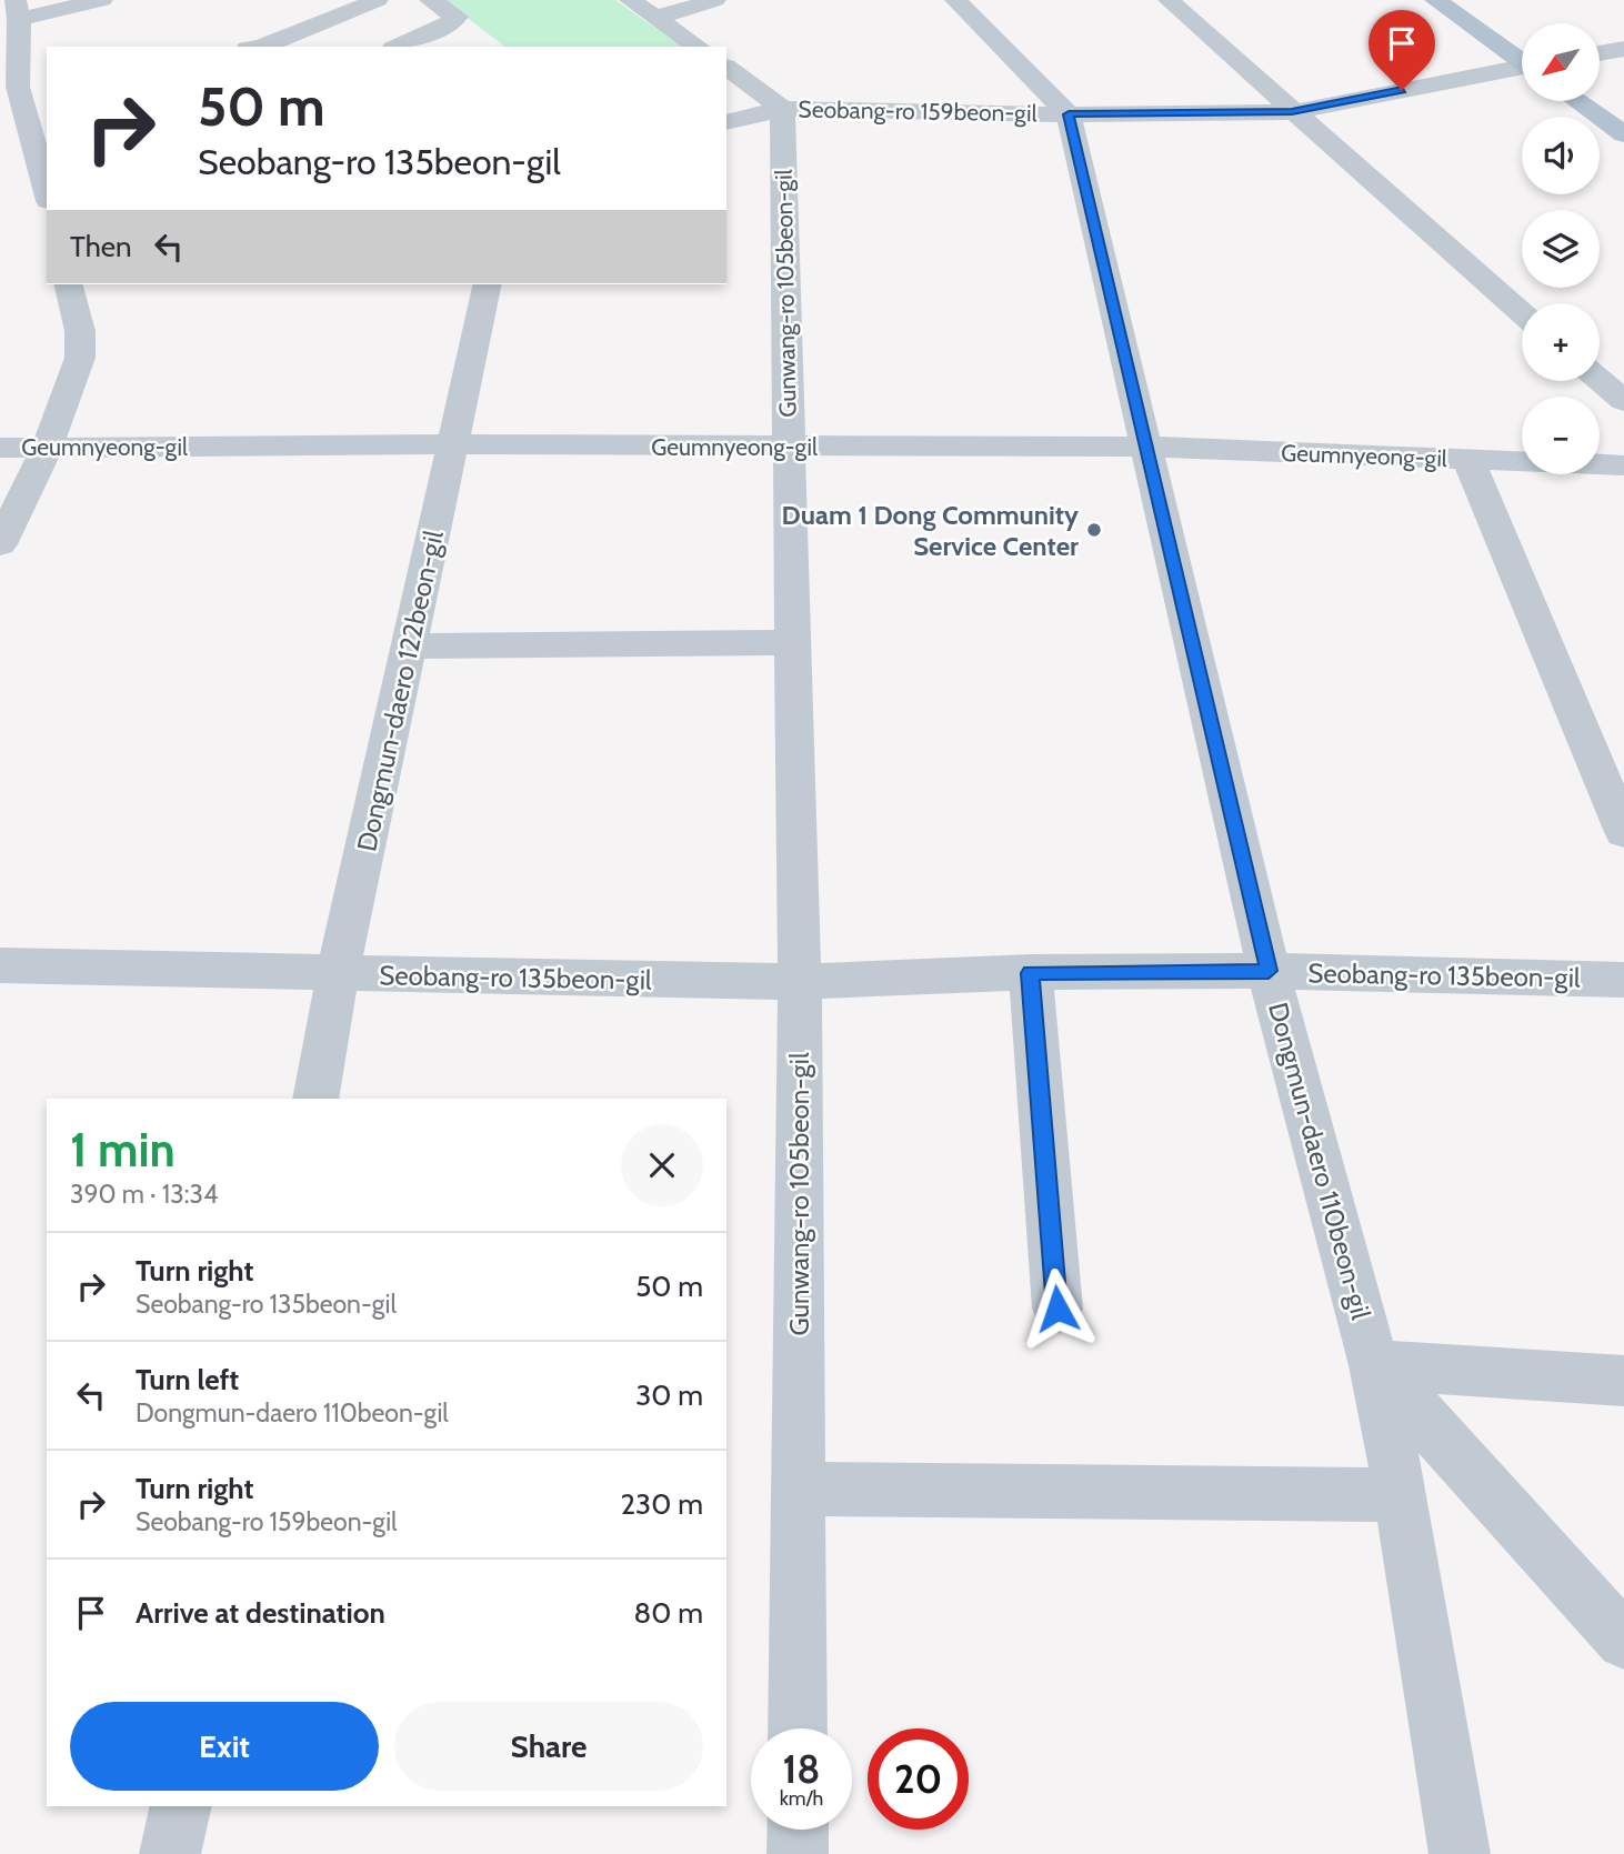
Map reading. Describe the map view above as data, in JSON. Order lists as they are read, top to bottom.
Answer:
{
  "streets": {
    "lane": [
      "Seobang-ro 159beon-gil",
      "Gunwang-ro 105beon-gil",
      "Geumnyeong-gil",
      "Dongmun-daero 122beon-gil",
      "Seobang-ro 135beon-gil",
      "Dongmun-daero 110beon-gil"
    ]
  },
  "crossings": [
    ["Seobang-ro 159beon-gil", "Gunwang-ro 105beon-gil"],
    ["Seobang-ro 159beon-gil", "Dongmun-daero 110beon-gil"],
    ["Gunwang-ro 105beon-gil", "Geumnyeong-gil"],
    ["Gunwang-ro 105beon-gil", "Seobang-ro 135beon-gil"],
    ["Geumnyeong-gil", "Dongmun-daero 122beon-gil"],
    ["Geumnyeong-gil", "Dongmun-daero 110beon-gil"],
    ["Dongmun-daero 122beon-gil", "Seobang-ro 135beon-gil"],
    ["Seobang-ro 135beon-gil", "Dongmun-daero 110beon-gil"]
  ],
  "places": ["Duam 1 Dong Community Service Center"],
  "north": "bottom left",
  "page": {
    "map_buttons": ["+", "−"],
    "turn": ["50 m", "Seobang-ro 135beon-gil"],
    "then": "Then",
    "heading": ["1 min", "390 m · 13:34"],
    "list": [
      {
        "name": "Turn right",
        "note": "Seobang-ro 135beon-gil",
        "value": "50 m"
      },
      {
        "name": "Turn left",
        "note": "Dongmun-daero 110beon-gil",
        "value": "30 m"
      },
      {
        "name": "Turn right",
        "note": "Seobang-ro 159beon-gil",
        "value": "230 m"
      },
      {
        "name": "Arrive at destination",
        "value": "80 m"
      }
    ],
    "buttons": ["Exit", "Share"],
    "speed": "18 km/h",
    "limit": "20"
  }
}
